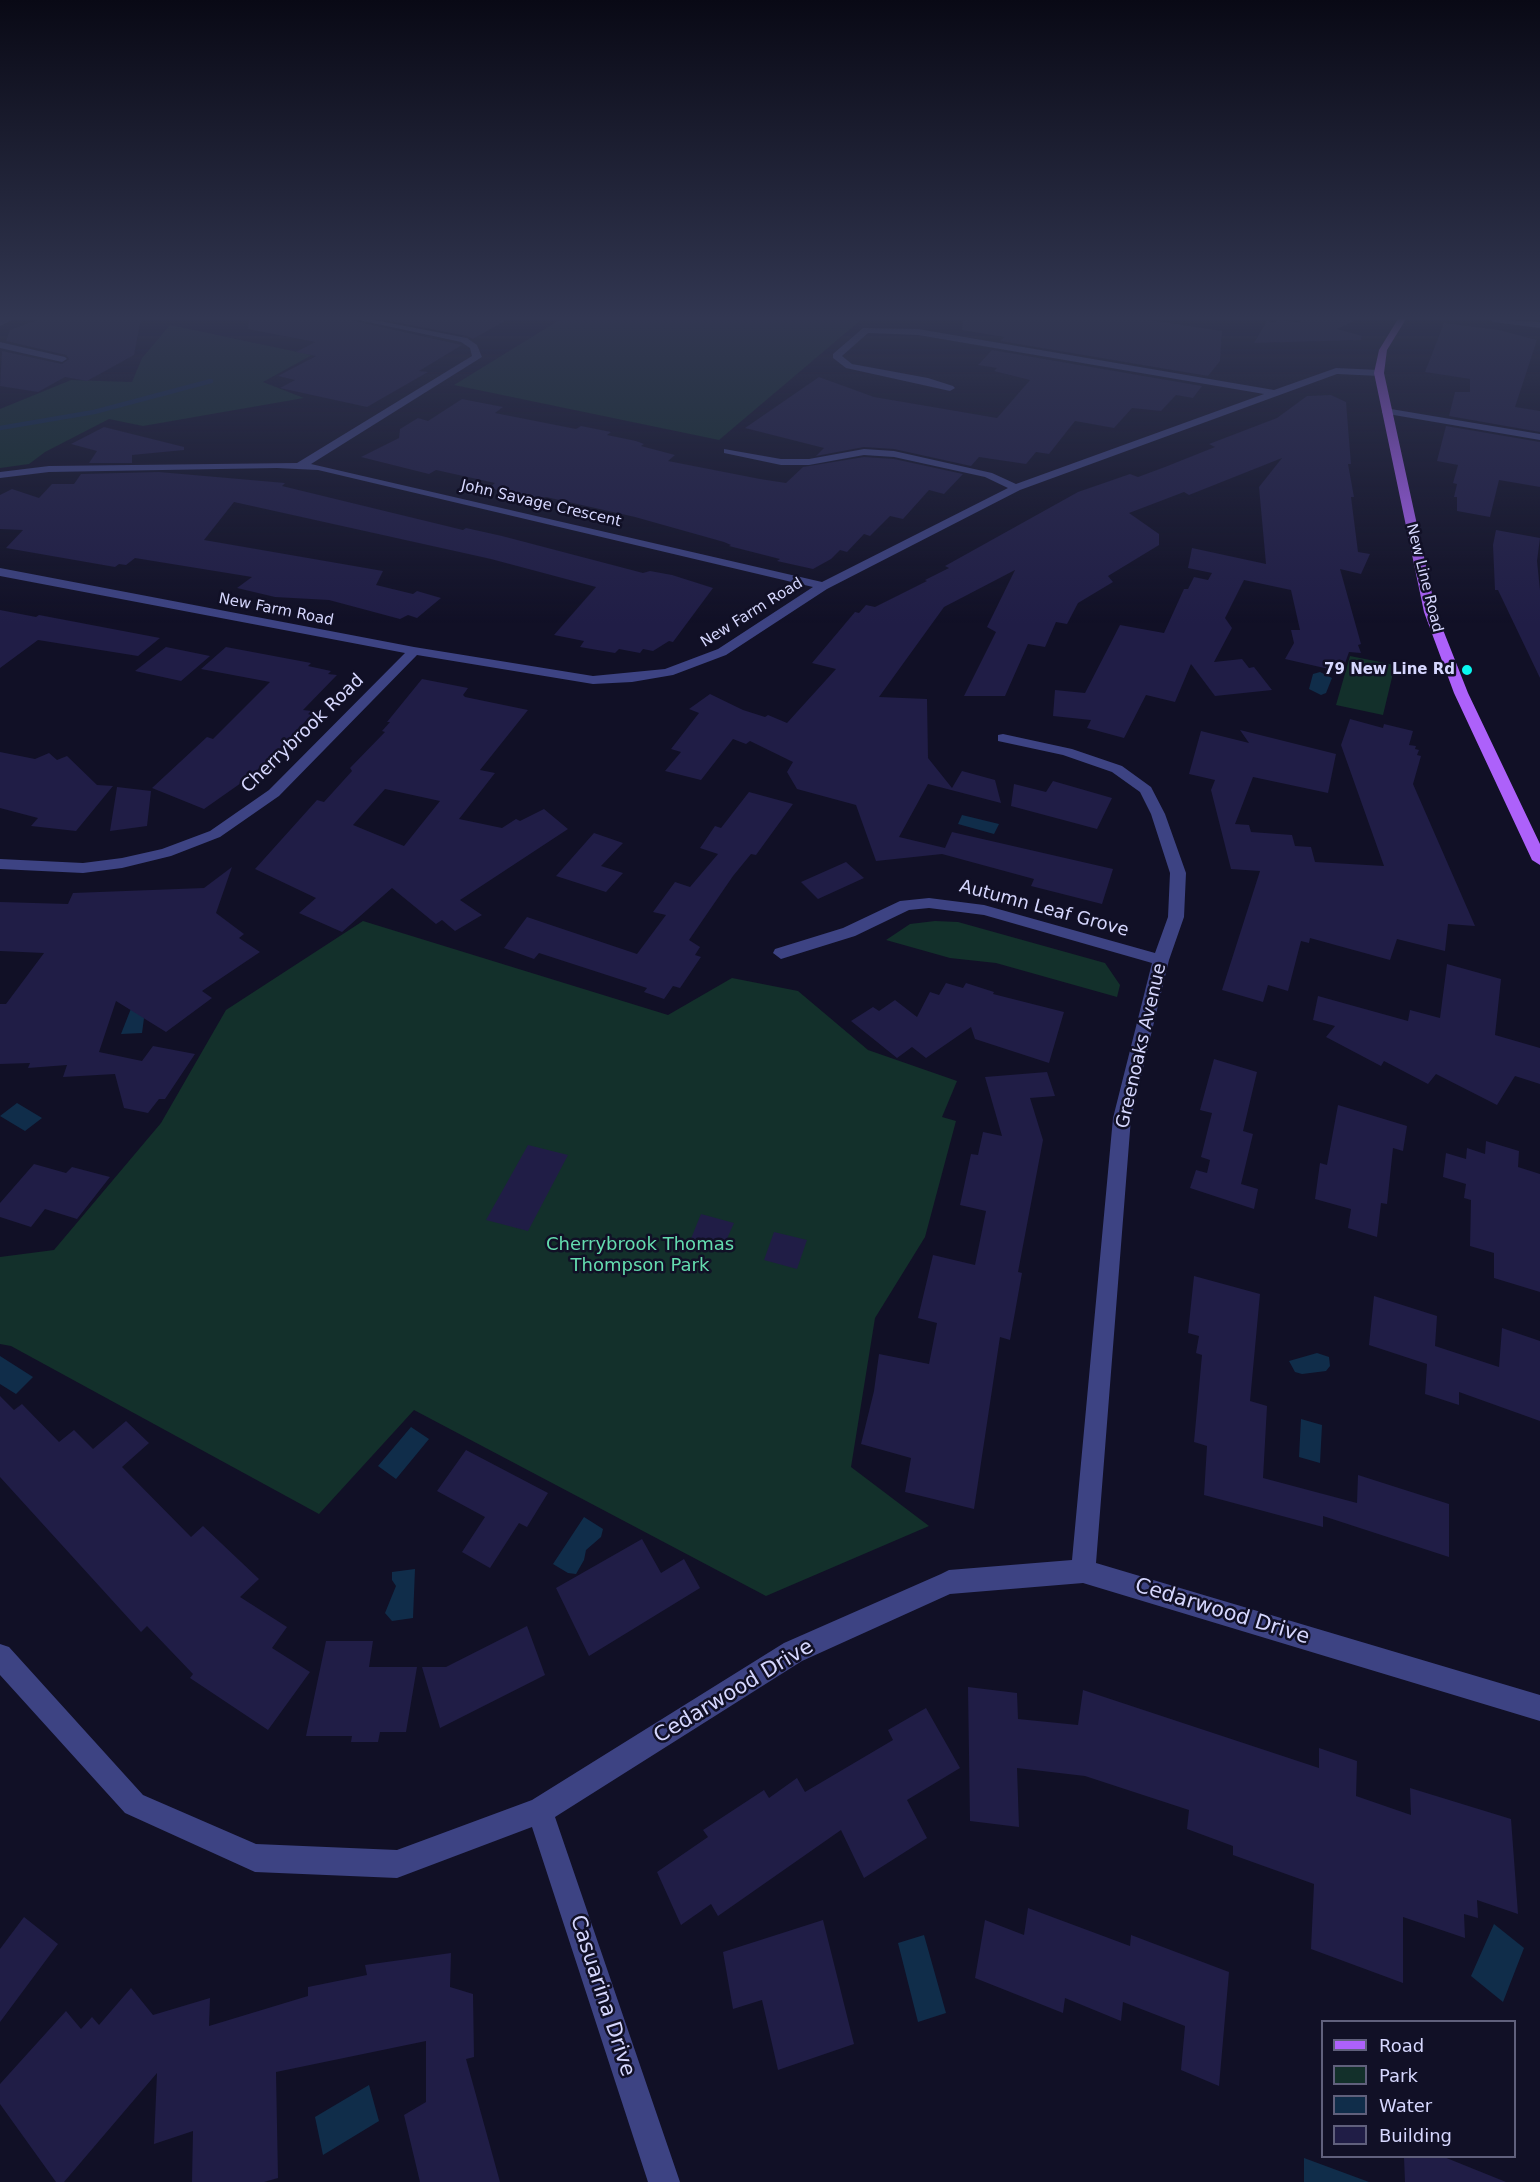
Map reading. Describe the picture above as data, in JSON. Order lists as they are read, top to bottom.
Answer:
{
  "streets": {
    "main road": ["New Line Road"],
    "street": [
      "John Savage Crescent",
      "New Farm Road",
      "Cherrybrook Road",
      "Autumn Leaf Grove",
      "Greenoaks Avenue",
      "Cedarwood Drive",
      "Casuarina Drive"
    ]
  },
  "crossings": [
    ["John Savage Crescent", "New Farm Road"],
    ["New Farm Road", "Cherrybrook Road"],
    ["Autumn Leaf Grove", "Greenoaks Avenue"],
    ["Greenoaks Avenue", "Cedarwood Drive"],
    ["Cedarwood Drive", "Casuarina Drive"]
  ],
  "parks": ["Cherrybrook Thomas Thompson Park"],
  "places": ["79 New Line Rd"],
  "legend": [
    "Road",
    "Park",
    "Water",
    "Building"
  ]
}
